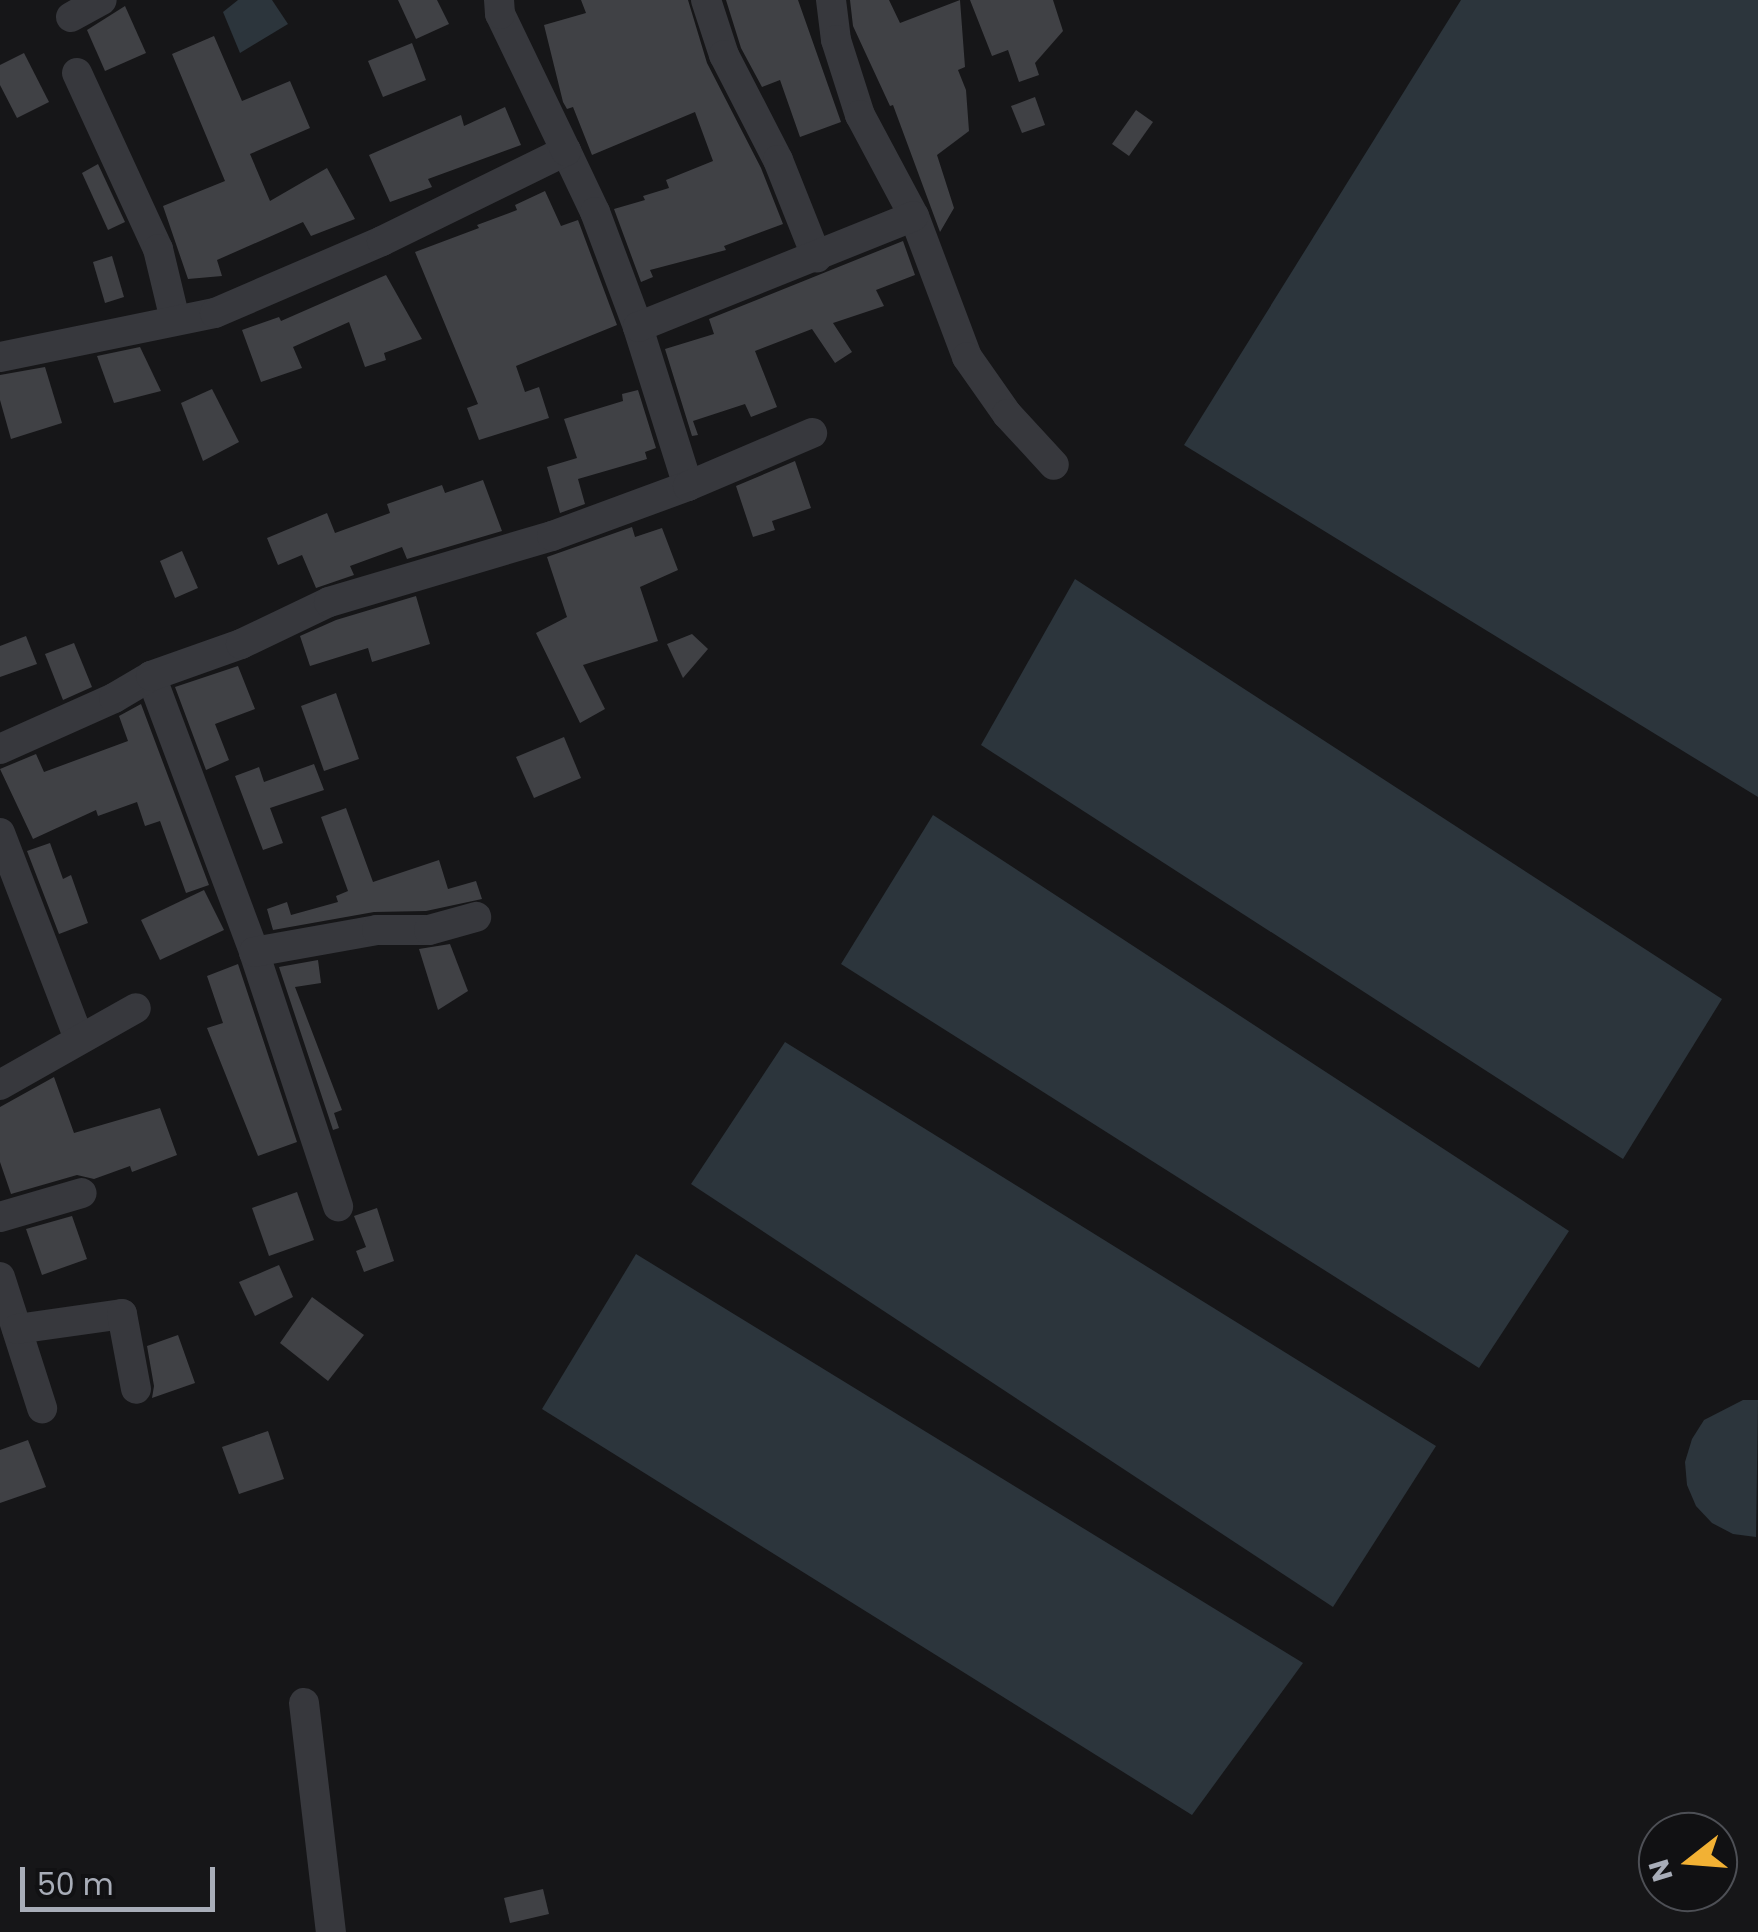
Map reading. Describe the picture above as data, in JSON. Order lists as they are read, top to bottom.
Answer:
{
  "scale_bar": "50 m",
  "north": "left"
}
